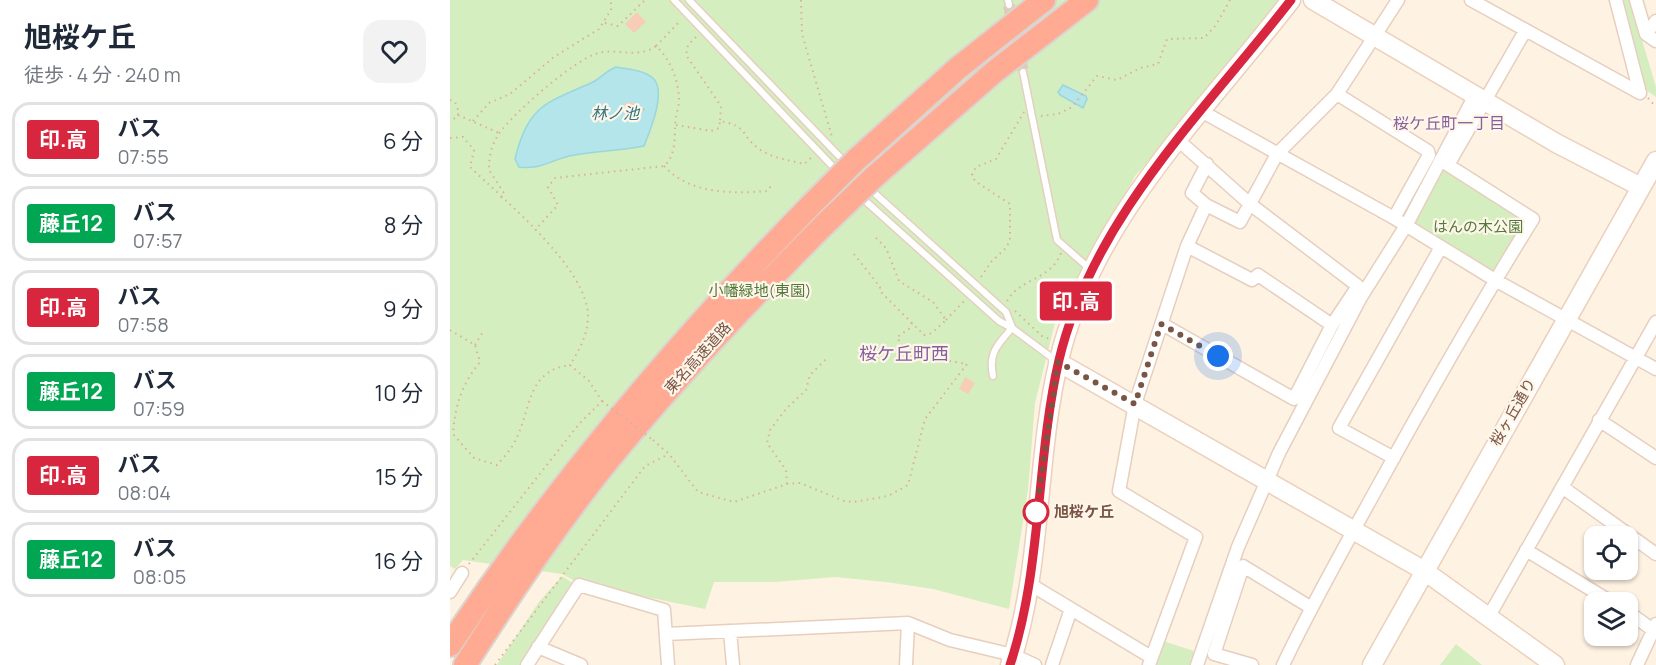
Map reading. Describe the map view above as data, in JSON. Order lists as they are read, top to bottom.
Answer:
{
  "streets": {
    "highway": ["東名高速道路"],
    "street": ["桜ヶ丘通り"]
  },
  "districts": ["桜ケ丘町一丁目", "桜ケ丘町西"],
  "water": ["林ノ池"],
  "parks": ["はんの木公園", "小幡緑地(東園)"],
  "places": ["旭桜ケ丘"],
  "lines": ["bus line 印.高"],
  "page": {
    "heading": ["旭桜ケ丘", "徒歩 · 4 分 · 240 m"],
    "on_map": "印.高",
    "list": [
      {
        "mark": "印.高",
        "name": "バス",
        "note": "07:55",
        "value": "6 分"
      },
      {
        "mark": "藤丘12",
        "name": "バス",
        "note": "07:57",
        "value": "8 分"
      },
      {
        "mark": "印.高",
        "name": "バス",
        "note": "07:58",
        "value": "9 分"
      },
      {
        "mark": "藤丘12",
        "name": "バス",
        "note": "07:59",
        "value": "10 分"
      },
      {
        "mark": "印.高",
        "name": "バス",
        "note": "08:04",
        "value": "15 分"
      },
      {
        "mark": "藤丘12",
        "name": "バス",
        "note": "08:05",
        "value": "16 分"
      }
    ]
  }
}
